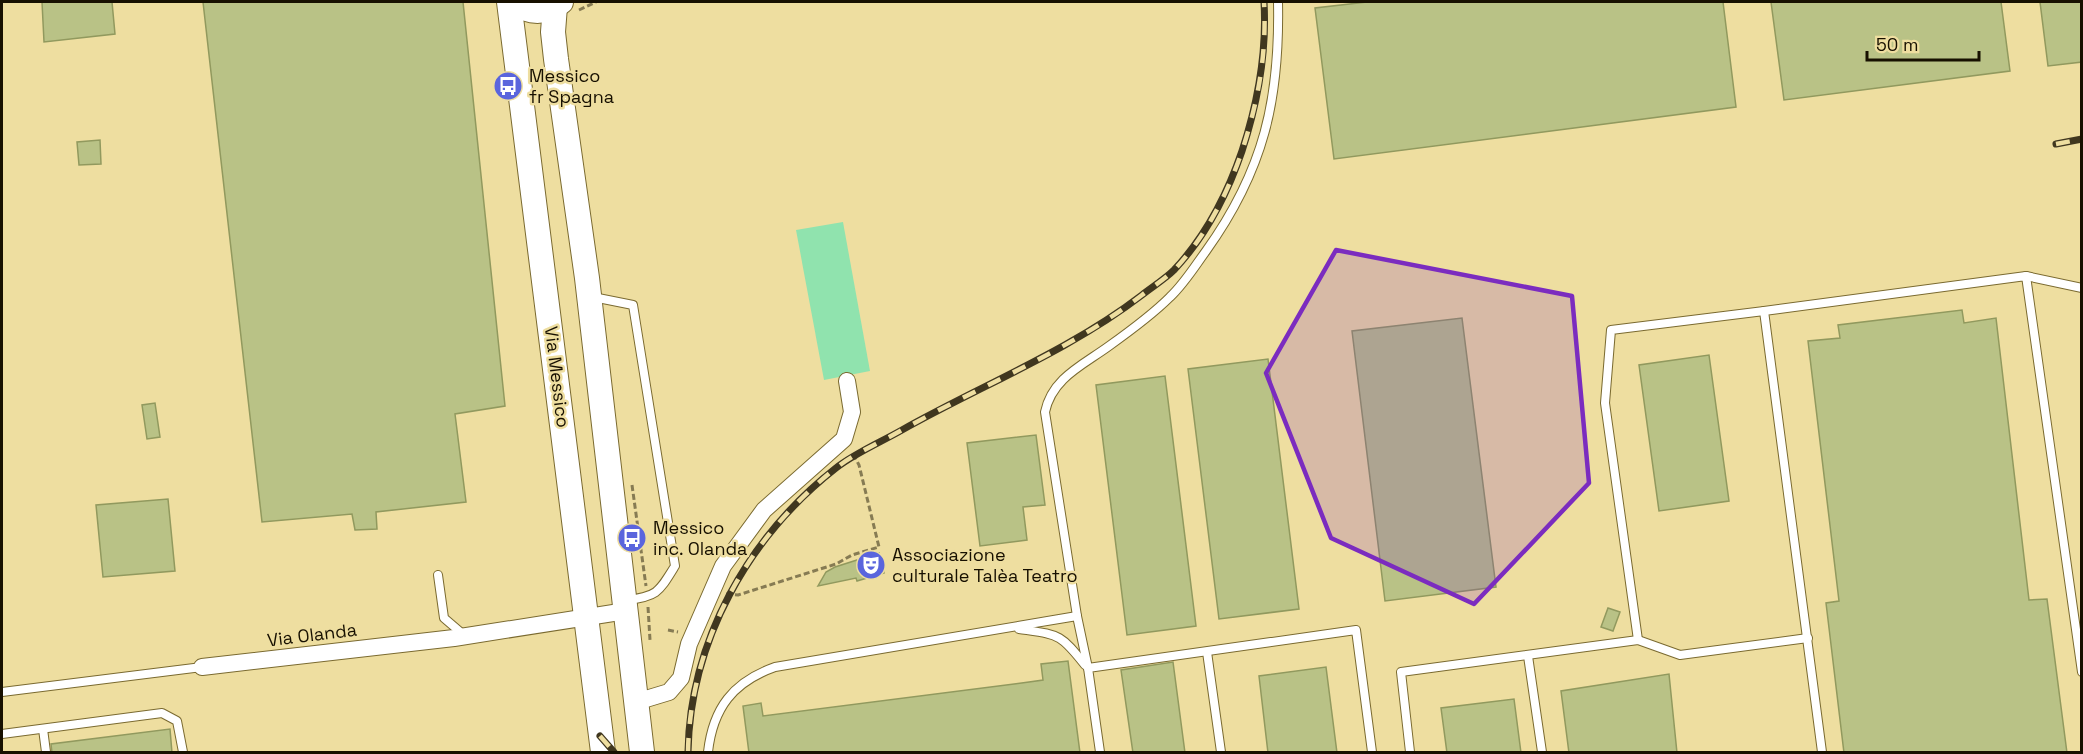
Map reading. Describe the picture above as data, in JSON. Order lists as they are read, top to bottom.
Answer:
{
  "streets": {
    "street": ["Via Messico", "Via Olanda"]
  },
  "crossings": [
    ["Via Messico", "Via Olanda"]
  ],
  "places": {
    "bus stop": ["Messico fr Spagna", "Messico inc. Olanda"],
    "theatre": ["Associazione culturale Talèa Teatro"]
  },
  "scale_bar": "50 m"
}
